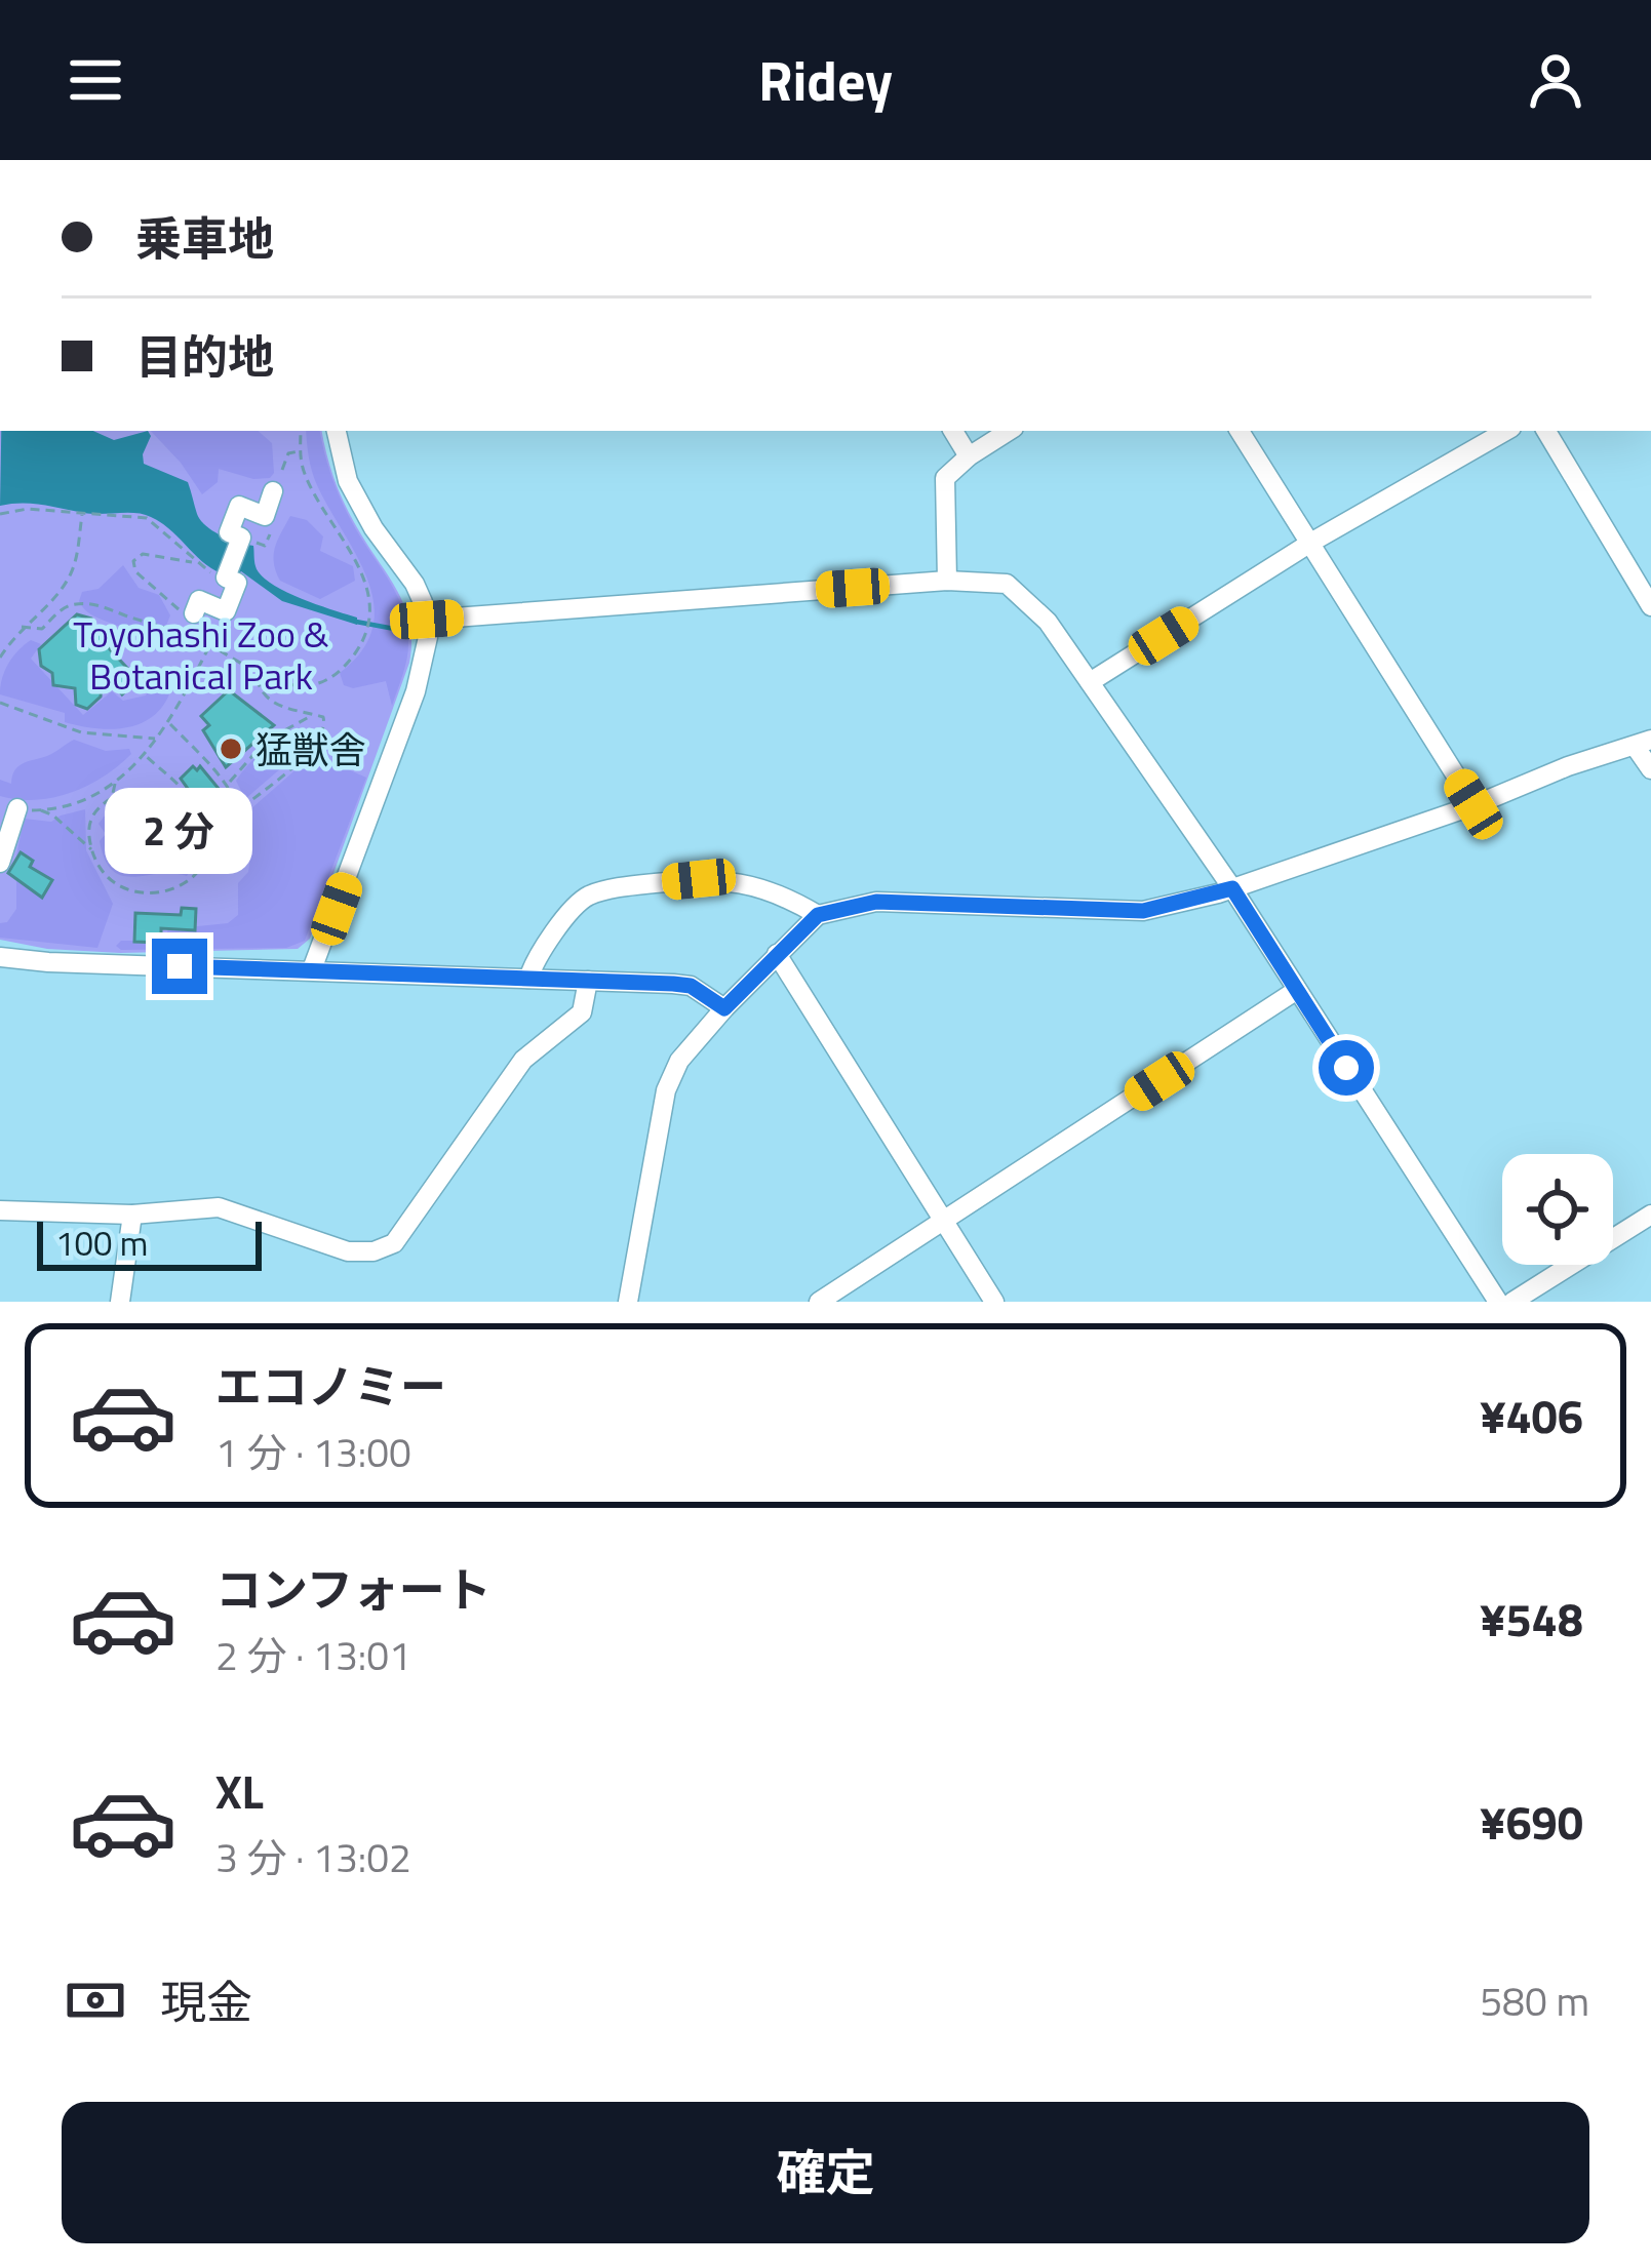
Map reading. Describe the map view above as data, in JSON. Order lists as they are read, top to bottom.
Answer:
{
  "parks": ["Toyohashi Zoo & Botanical Park"],
  "places": ["猛獣舎"],
  "scale_bar": "100 m",
  "page": {
    "header": "Ridey",
    "banner": ["乗車地", "目的地"],
    "bubble": "2 分",
    "scale": "100 m",
    "list": [
      {
        "name": "エコノミー",
        "note": "1 分 · 13:00",
        "value": "¥406"
      },
      {
        "name": "コンフォート",
        "note": "2 分 · 13:01",
        "value": "¥548"
      },
      {
        "name": "XL",
        "note": "3 分 · 13:02",
        "value": "¥690"
      }
    ],
    "pay": ["現金", "580 m"],
    "buttons": "確定"
  }
}
